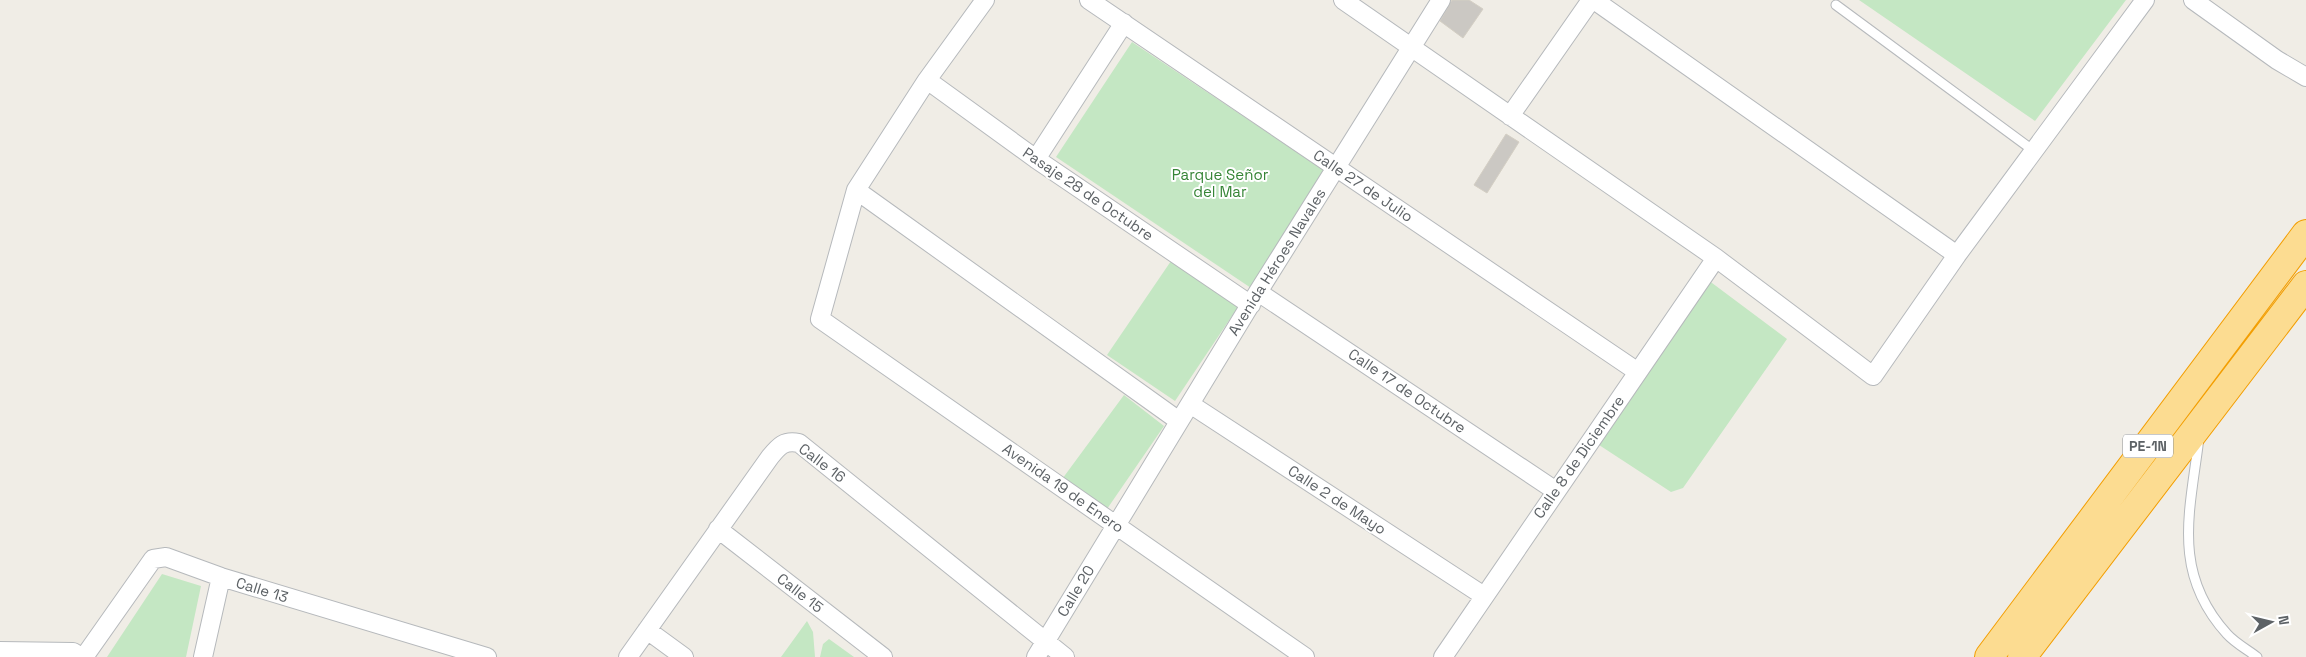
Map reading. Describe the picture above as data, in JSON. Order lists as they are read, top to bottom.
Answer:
{
  "streets": {
    "highway": ["PE-1N"],
    "street": [
      "Calle 27 de Julio",
      "Pasaje 28 de Octubre",
      "Avenida Héroes Navales",
      "Calle 17 de Octubre",
      "Calle 8 de Diciembre",
      "Calle 16",
      "Avenida 19 de Enero",
      "Calle 2 de Mayo",
      "Calle 13",
      "Calle 20",
      "Calle 15"
    ]
  },
  "crossings": [
    ["Calle 27 de Julio", "Avenida Héroes Navales"],
    ["Calle 27 de Julio", "Calle 8 de Diciembre"],
    ["Pasaje 28 de Octubre", "Avenida Héroes Navales"],
    ["Pasaje 28 de Octubre", "Calle 17 de Octubre"],
    ["Avenida Héroes Navales", "Calle 17 de Octubre"],
    ["Avenida Héroes Navales", "Avenida 19 de Enero"],
    ["Avenida Héroes Navales", "Calle 2 de Mayo"],
    ["Avenida Héroes Navales", "Calle 20"],
    ["Calle 17 de Octubre", "Calle 8 de Diciembre"],
    ["Calle 8 de Diciembre", "Calle 2 de Mayo"],
    ["Calle 16", "Calle 20"],
    ["Calle 16", "Calle 15"],
    ["Avenida 19 de Enero", "Calle 20"]
  ],
  "parks": ["Parque Señor del Mar"],
  "north": "right"
}
